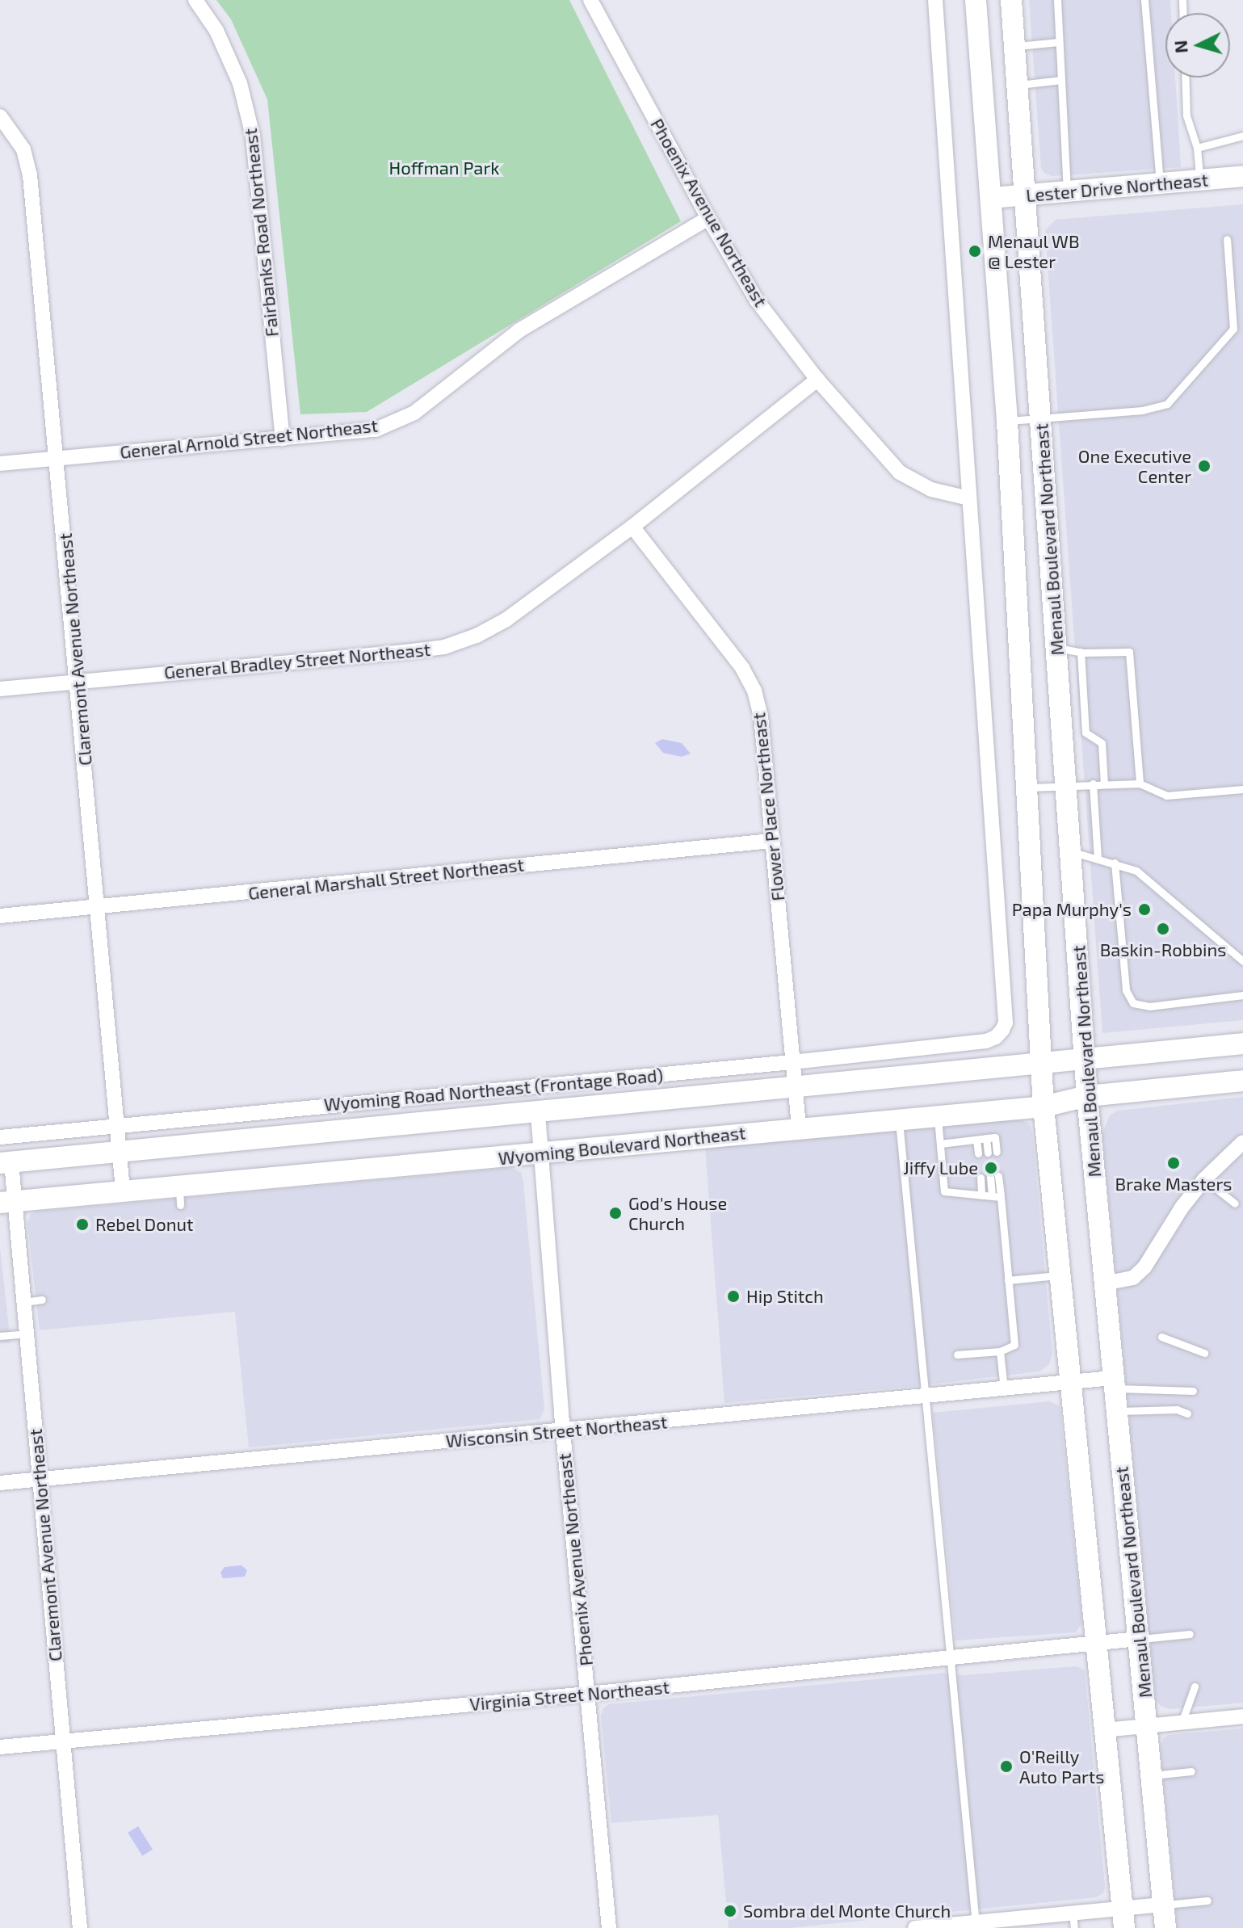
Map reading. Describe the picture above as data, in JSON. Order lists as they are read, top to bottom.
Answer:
{
  "streets": {
    "main road": ["Lester Drive Northeast", "Menaul Boulevard Northeast", "Wyoming Boulevard Northeast"],
    "street": [
      "Phoenix Avenue Northeast",
      "Fairbanks Road Northeast",
      "General Arnold Street Northeast",
      "Claremont Avenue Northeast",
      "General Bradley Street Northeast",
      "Flower Place Northeast",
      "General Marshall Street Northeast",
      "Wyoming Road Northeast (Frontage Road)",
      "Wisconsin Street Northeast",
      "Virginia Street Northeast"
    ]
  },
  "crossings": [
    ["Lester Drive Northeast", "Menaul Boulevard Northeast"],
    ["Phoenix Avenue Northeast", "General Arnold Street Northeast"],
    ["Phoenix Avenue Northeast", "General Bradley Street Northeast"],
    ["Phoenix Avenue Northeast", "Wyoming Road Northeast (Frontage Road)"],
    ["Phoenix Avenue Northeast", "Wyoming Boulevard Northeast"],
    ["Phoenix Avenue Northeast", "Wisconsin Street Northeast"],
    ["Phoenix Avenue Northeast", "Virginia Street Northeast"],
    ["Fairbanks Road Northeast", "General Arnold Street Northeast"],
    ["General Arnold Street Northeast", "Claremont Avenue Northeast"],
    ["Menaul Boulevard Northeast", "Wyoming Boulevard Northeast"],
    ["Menaul Boulevard Northeast", "Wisconsin Street Northeast"],
    ["Menaul Boulevard Northeast", "Virginia Street Northeast"],
    ["Claremont Avenue Northeast", "General Bradley Street Northeast"],
    ["Claremont Avenue Northeast", "General Marshall Street Northeast"],
    ["Claremont Avenue Northeast", "Wyoming Road Northeast (Frontage Road)"],
    ["Claremont Avenue Northeast", "Wyoming Boulevard Northeast"],
    ["Claremont Avenue Northeast", "Wisconsin Street Northeast"],
    ["Claremont Avenue Northeast", "Virginia Street Northeast"],
    ["General Bradley Street Northeast", "Flower Place Northeast"],
    ["Flower Place Northeast", "General Marshall Street Northeast"],
    ["Flower Place Northeast", "Wyoming Road Northeast (Frontage Road)"],
    ["Flower Place Northeast", "Wyoming Boulevard Northeast"]
  ],
  "parks": ["Hoffman Park"],
  "places": [
    "Menaul WB @ Lester",
    "One Executive Center",
    "Papa Murphy's",
    "Baskin-Robbins",
    "Brake Masters",
    "Jiffy Lube",
    "God's House Church",
    "Rebel Donut",
    "Hip Stitch",
    "O'Reilly Auto Parts",
    "Sombra del Monte Church"
  ],
  "north": "left"
}
